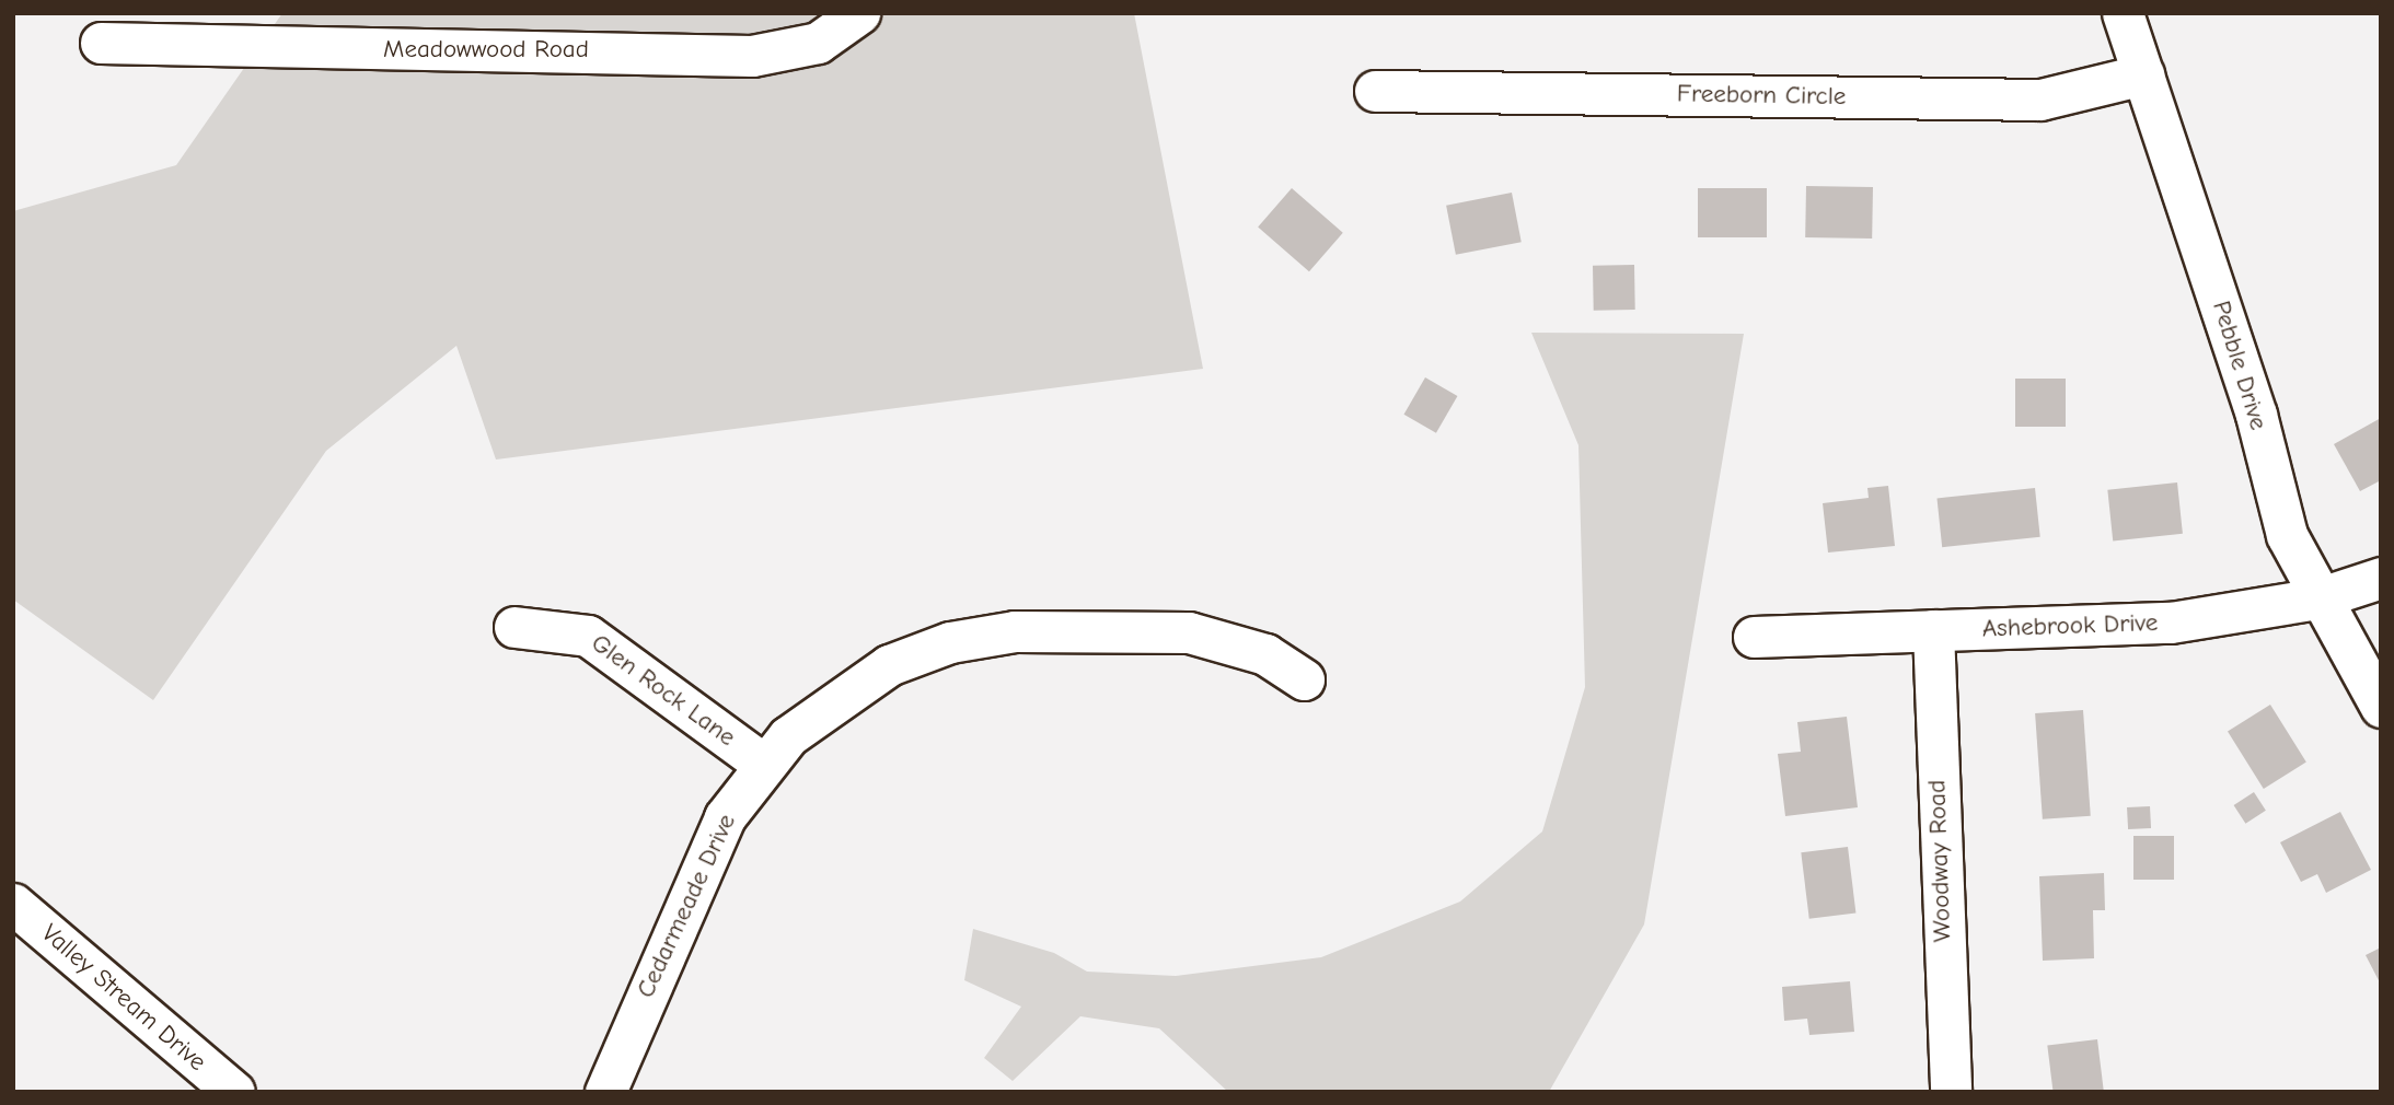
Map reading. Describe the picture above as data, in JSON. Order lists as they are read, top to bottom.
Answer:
{
  "streets": {
    "street": [
      "Meadowwood Road",
      "Freeborn Circle",
      "Pebble Drive",
      "Ashebrook Drive",
      "Glen Rock Lane",
      "Woodway Road",
      "Cedarmeade Drive",
      "Valley Stream Drive"
    ]
  },
  "crossings": [
    ["Freeborn Circle", "Pebble Drive"],
    ["Pebble Drive", "Ashebrook Drive"],
    ["Ashebrook Drive", "Woodway Road"],
    ["Glen Rock Lane", "Cedarmeade Drive"]
  ]
}
